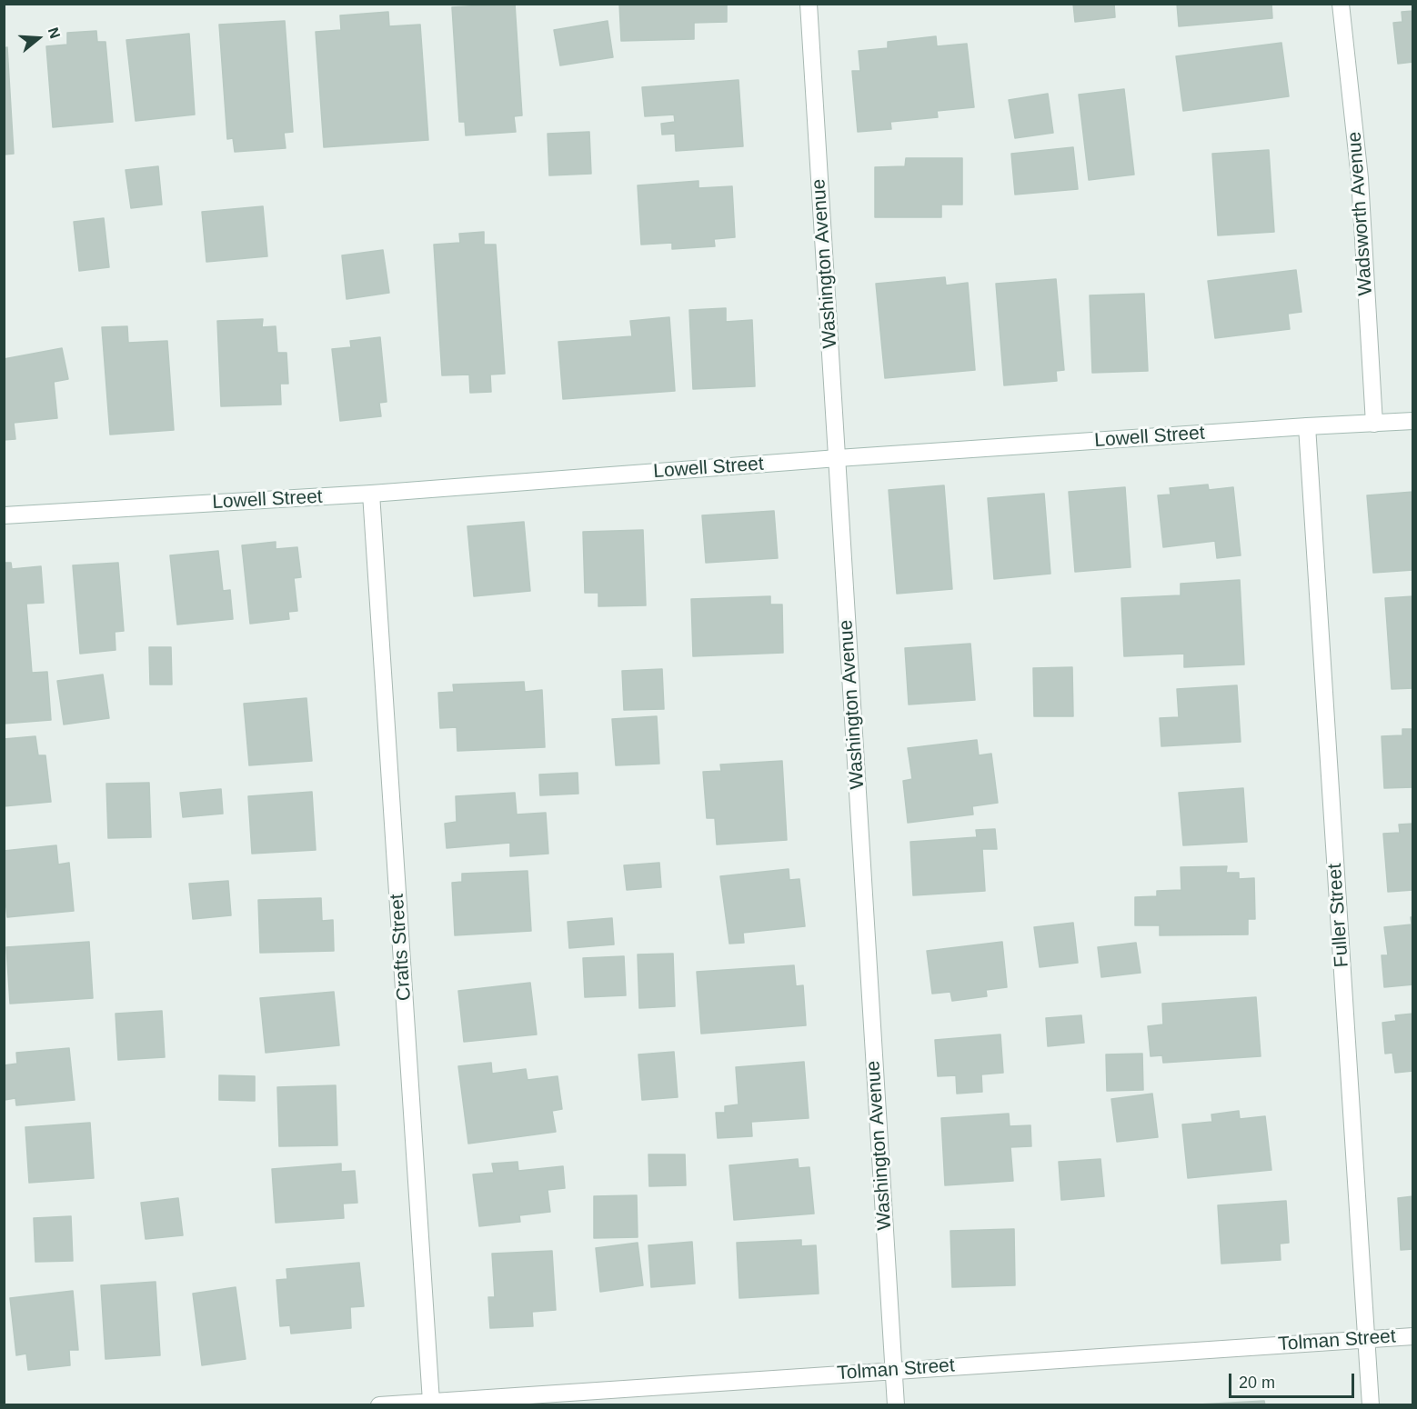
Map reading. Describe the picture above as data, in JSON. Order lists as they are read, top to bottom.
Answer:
{
  "streets": {
    "street": [
      "Wadsworth Avenue",
      "Washington Avenue",
      "Lowell Street",
      "Fuller Street",
      "Crafts Street",
      "Tolman Street"
    ]
  },
  "crossings": [
    ["Wadsworth Avenue", "Lowell Street"],
    ["Washington Avenue", "Lowell Street"],
    ["Washington Avenue", "Tolman Street"],
    ["Lowell Street", "Fuller Street"],
    ["Lowell Street", "Crafts Street"],
    ["Fuller Street", "Tolman Street"],
    ["Crafts Street", "Tolman Street"]
  ],
  "scale_bar": "20 m",
  "north": "right"
}
